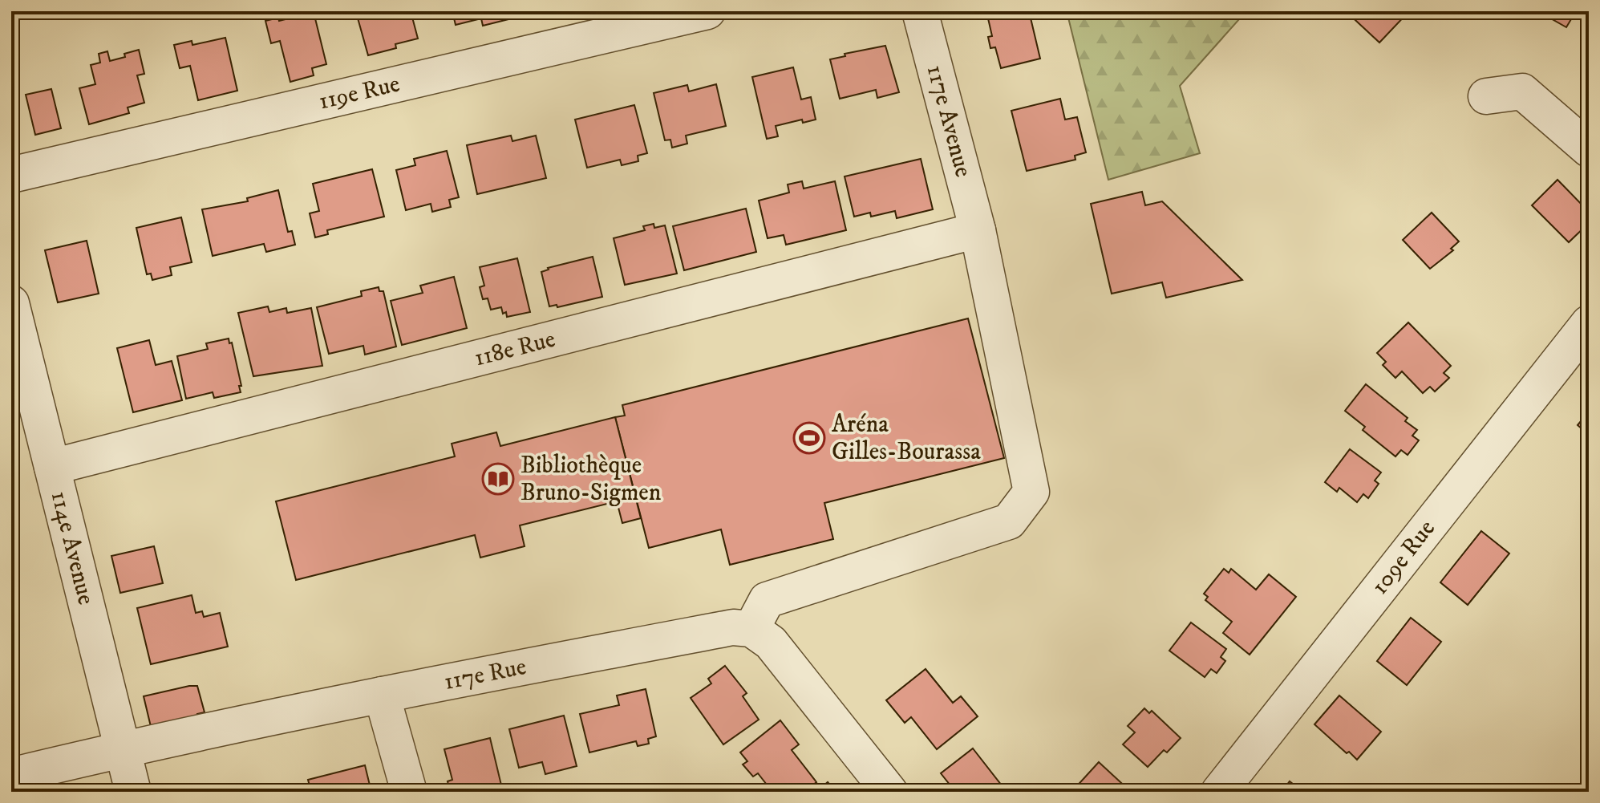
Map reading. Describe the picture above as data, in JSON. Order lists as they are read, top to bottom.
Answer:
{
  "streets": {
    "street": [
      "119e Rue",
      "117e Avenue",
      "118e Rue",
      "114e Avenue",
      "109e Rue",
      "117e Rue"
    ]
  },
  "crossings": [
    ["117e Avenue", "118e Rue"],
    ["117e Avenue", "117e Rue"],
    ["118e Rue", "114e Avenue"],
    ["114e Avenue", "117e Rue"]
  ],
  "places": {
    "sports": ["Aréna Gilles-Bourassa"],
    "library": ["Bibliothèque Bruno-Sigmen"]
  }
}
